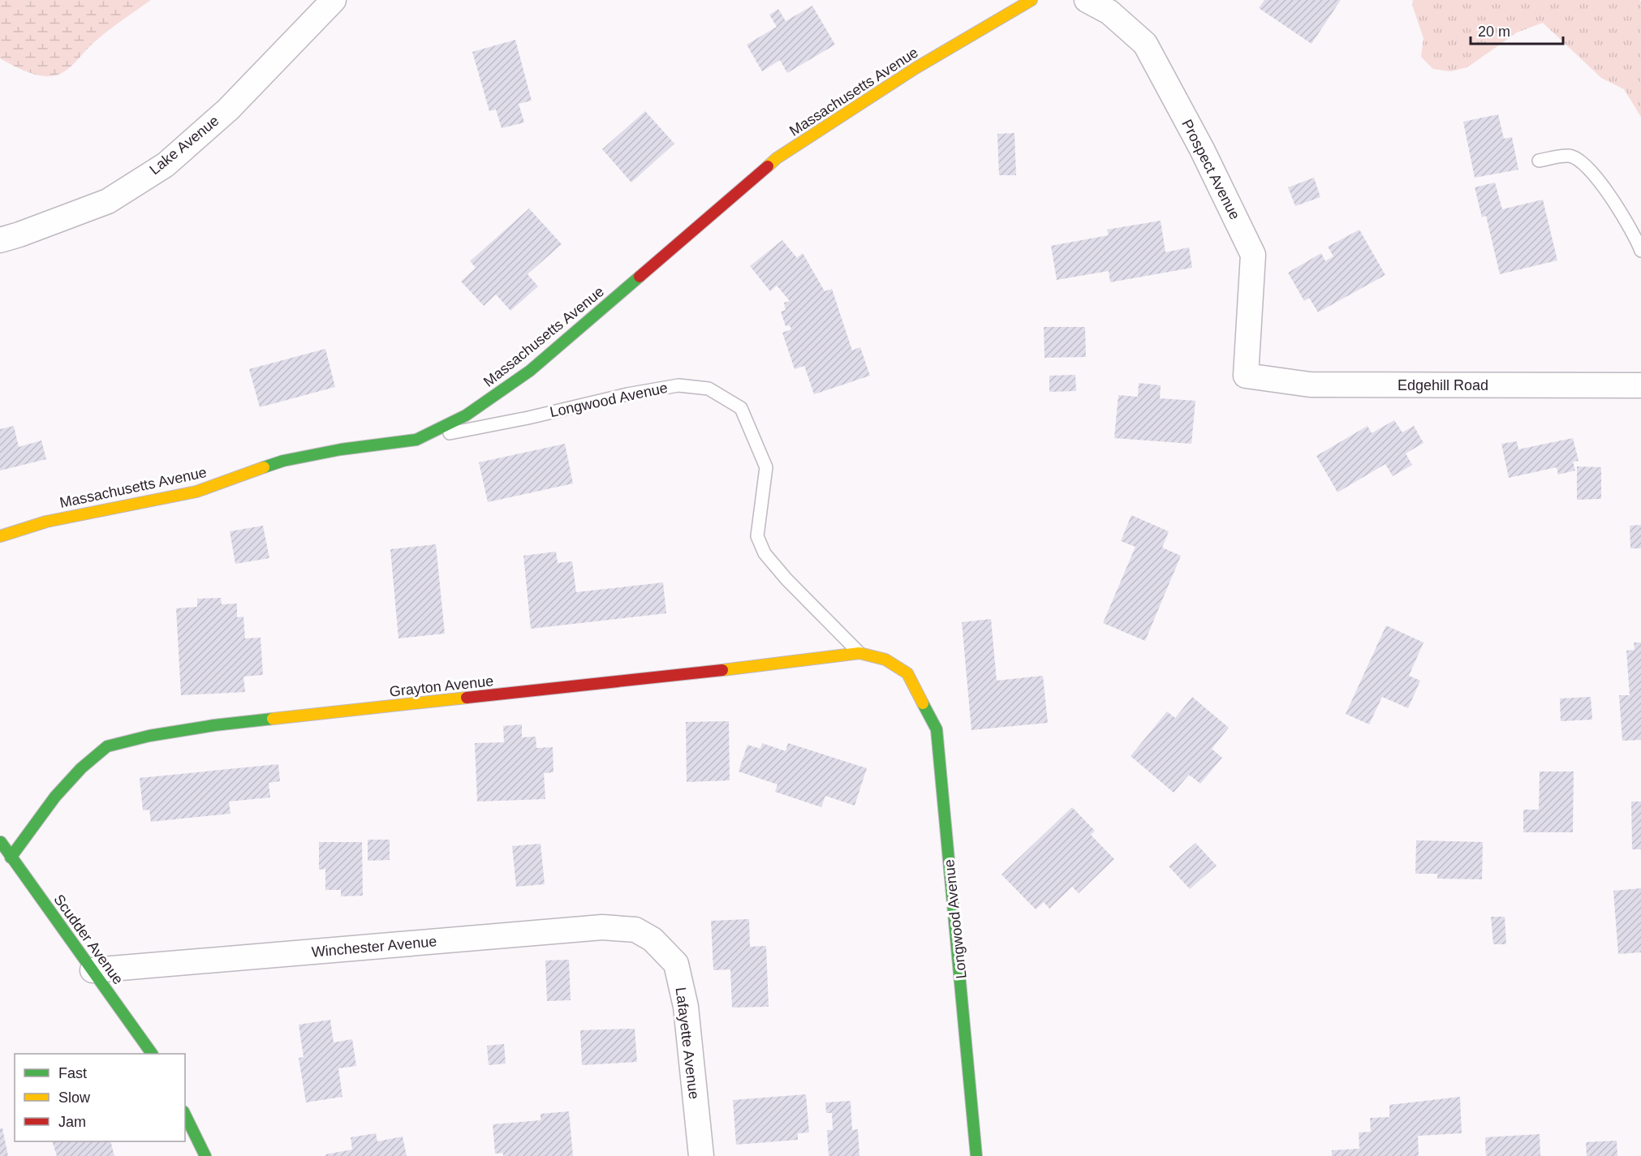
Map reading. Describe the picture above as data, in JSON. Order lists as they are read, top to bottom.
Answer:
{
  "streets": {
    "street": [
      "Massachusetts Avenue",
      "Lake Avenue",
      "Prospect Avenue",
      "Edgehill Road",
      "Longwood Avenue",
      "Grayton Avenue",
      "Scudder Avenue",
      "Winchester Avenue",
      "Lafayette Avenue"
    ]
  },
  "crossings": [
    ["Massachusetts Avenue", "Longwood Avenue"],
    ["Prospect Avenue", "Edgehill Road"],
    ["Longwood Avenue", "Grayton Avenue"],
    ["Grayton Avenue", "Scudder Avenue"],
    ["Scudder Avenue", "Winchester Avenue"],
    ["Winchester Avenue", "Lafayette Avenue"]
  ],
  "legend": ["Fast", "Slow", "Jam"],
  "scale_bar": "20 m"
}
